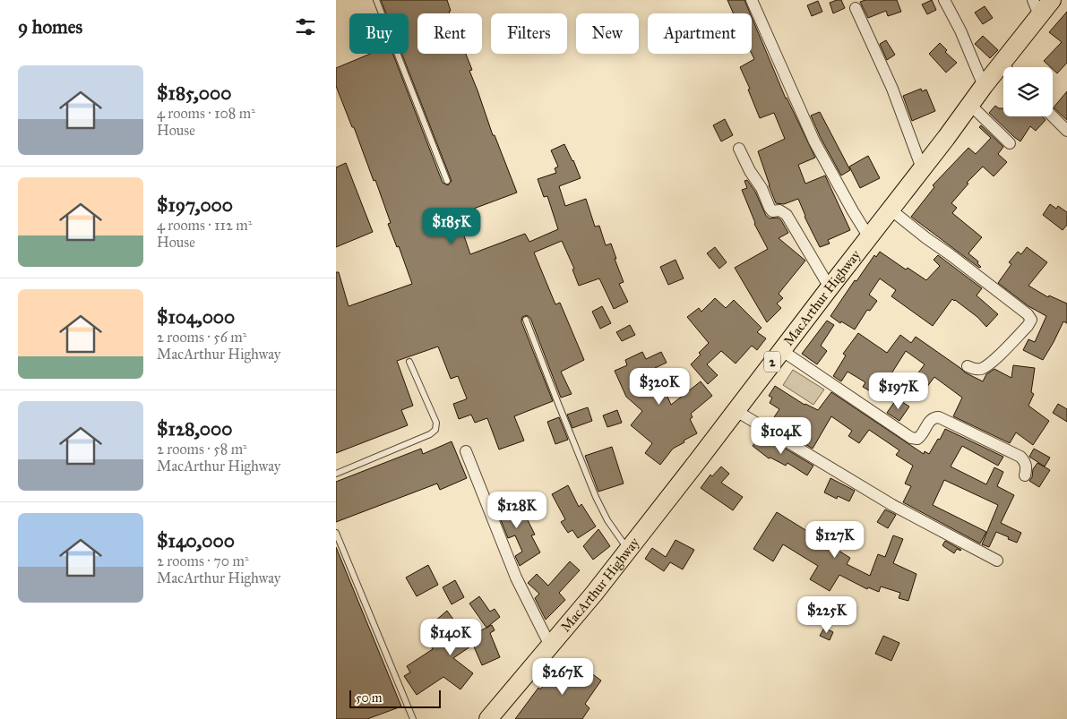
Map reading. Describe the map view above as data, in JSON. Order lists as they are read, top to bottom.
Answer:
{
  "streets": {
    "highway": ["MacArthur Highway", "2"]
  },
  "scale_bar": "50 m",
  "page": {
    "heading": "9 homes",
    "chip": [
      "Buy",
      "Rent",
      "Filters",
      "New",
      "Apartment"
    ],
    "list": [
      {
        "name": "$185,000",
        "note": "4 rooms · 108 m² · House"
      },
      {
        "name": "$197,000",
        "note": "4 rooms · 112 m² · House"
      },
      {
        "name": "$104,000",
        "note": "2 rooms · 56 m² · MacArthur Highway"
      },
      {
        "name": "$128,000",
        "note": "2 rooms · 58 m² · MacArthur Highway"
      },
      {
        "name": "$140,000",
        "note": "2 rooms · 70 m² · MacArthur Highway"
      }
    ],
    "price": [
      "$185K",
      "$320K",
      "$197K",
      "$104K",
      "$128K",
      "$127K",
      "$225K",
      "$140K",
      "$267K"
    ],
    "scale": "50 m"
  }
}
